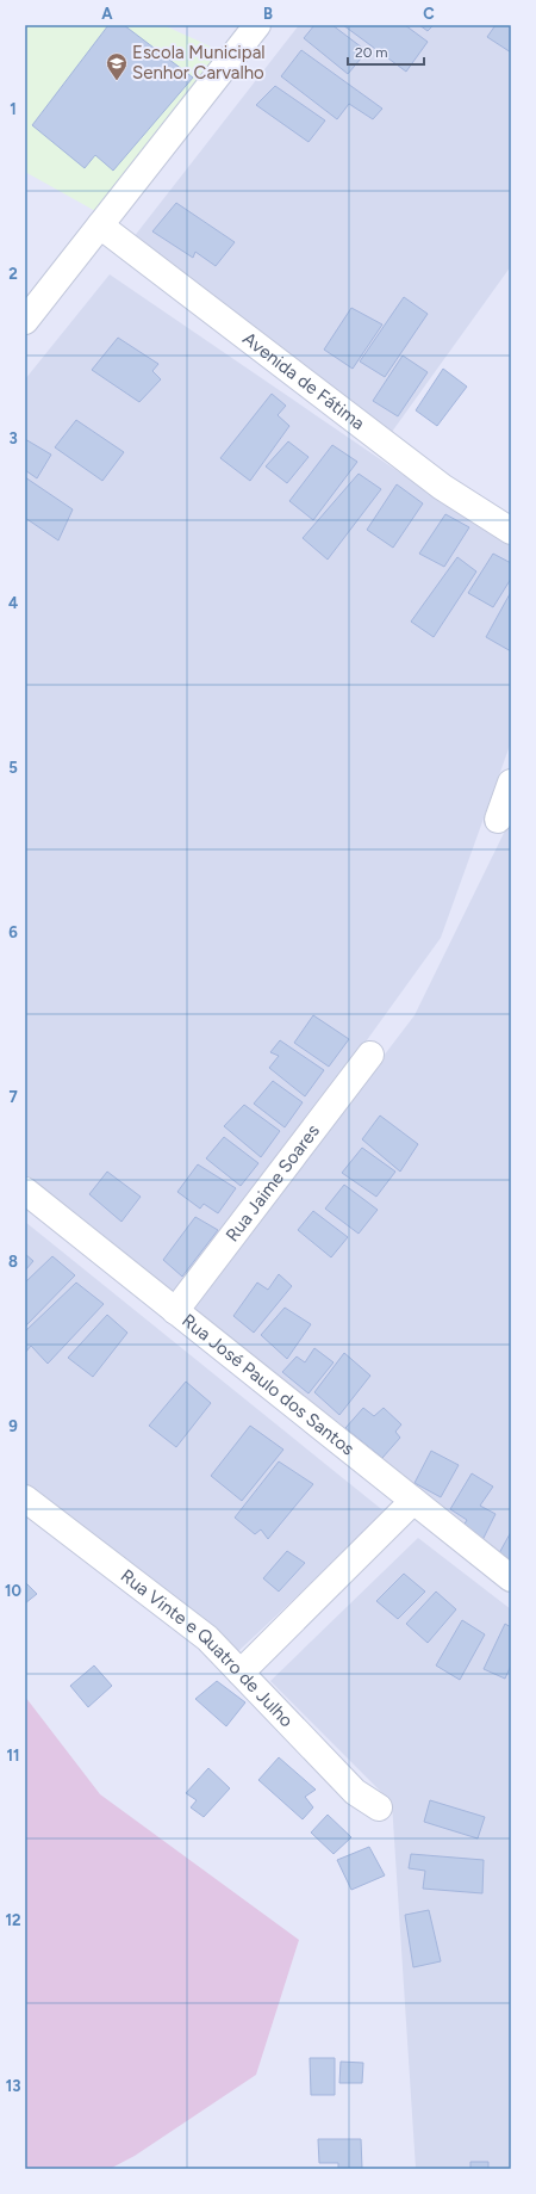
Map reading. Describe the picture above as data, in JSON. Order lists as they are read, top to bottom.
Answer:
{
  "streets": {
    "street": [
      "Avenida de Fátima",
      "Rua Jaime Soares",
      "Rua José Paulo dos Santos",
      "Rua Vinte e Quatro de Julho"
    ]
  },
  "crossings": [
    ["Rua Jaime Soares", "Rua José Paulo dos Santos"]
  ],
  "places": {
    "school or university": ["Escola Municipal Senhor Carvalho"]
  },
  "scale_bar": "20 m",
  "grid": {
    "columns": ["A", "B", "C"],
    "rows": [
      "1",
      "2",
      "3",
      "4",
      "5",
      "6",
      "7",
      "8",
      "9",
      "10",
      "11",
      "12",
      "13"
    ]
  }
}
